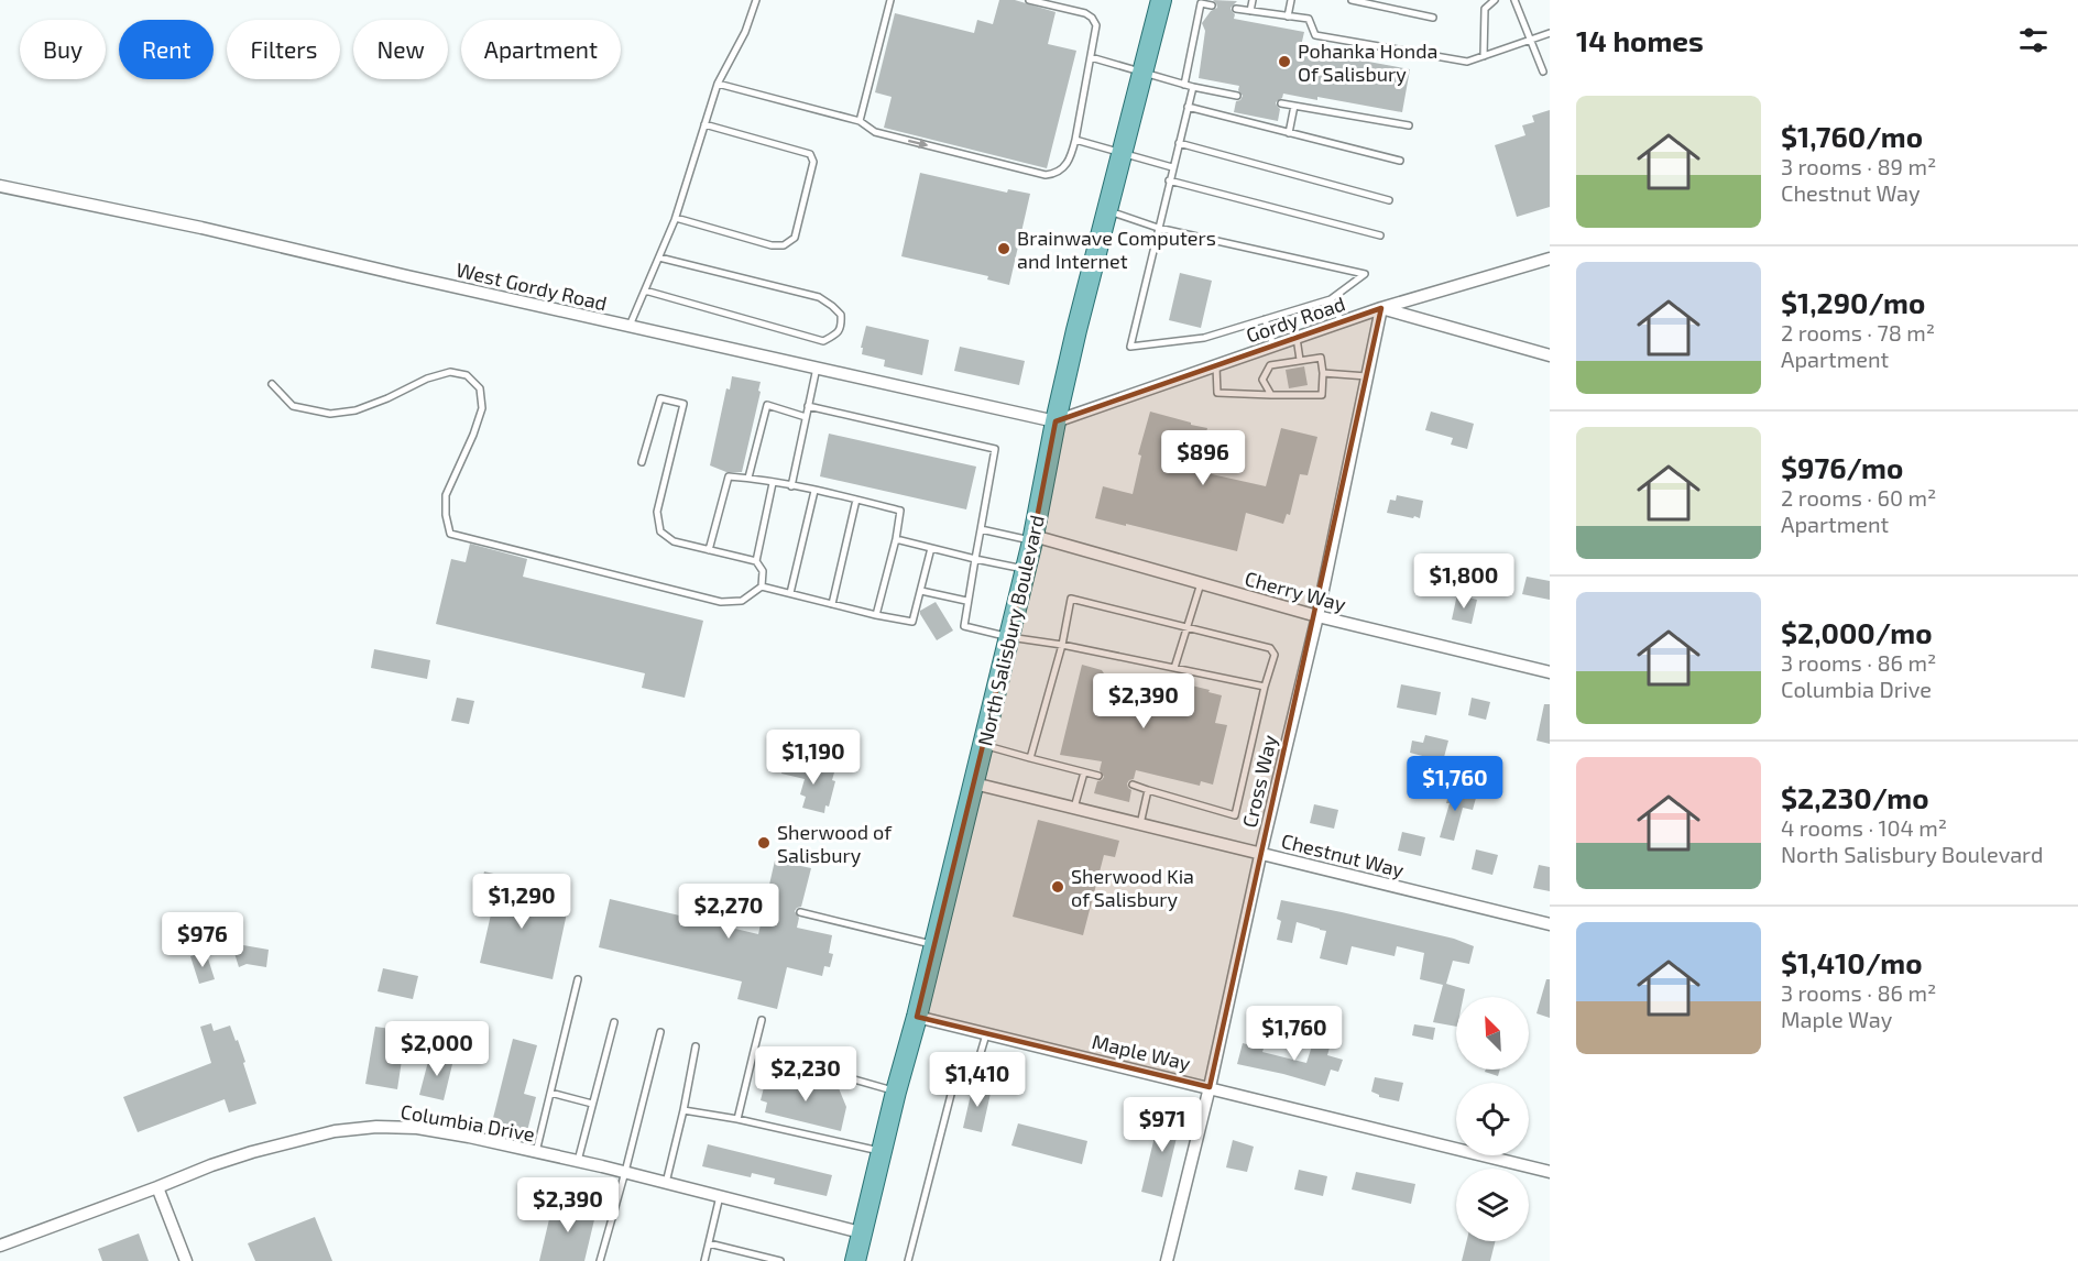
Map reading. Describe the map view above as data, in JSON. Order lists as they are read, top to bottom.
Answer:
{
  "streets": {
    "main road": ["North Salisbury Boulevard"],
    "street": [
      "West Gordy Road",
      "Gordy Road",
      "Cherry Way",
      "Cross Way",
      "Chestnut Way",
      "Maple Way",
      "Columbia Drive"
    ]
  },
  "crossings": [
    ["West Gordy Road", "Gordy Road"],
    ["West Gordy Road", "North Salisbury Boulevard"],
    ["Gordy Road", "North Salisbury Boulevard"],
    ["Gordy Road", "Cross Way"],
    ["Cherry Way", "North Salisbury Boulevard"],
    ["Cherry Way", "Cross Way"],
    ["North Salisbury Boulevard", "Chestnut Way"],
    ["North Salisbury Boulevard", "Maple Way"],
    ["North Salisbury Boulevard", "Columbia Drive"],
    ["Cross Way", "Chestnut Way"],
    ["Cross Way", "Maple Way"]
  ],
  "places": [
    "Pohanka Honda Of Salisbury",
    "Brainwave Computers and Internet",
    "Sherwood of Salisbury",
    "Sherwood Kia of Salisbury"
  ],
  "north": "top left",
  "page": {
    "heading": "14 homes",
    "chip": [
      "Buy",
      "Rent",
      "Filters",
      "New",
      "Apartment"
    ],
    "list": [
      {
        "name": "$1,760/mo",
        "note": "3 rooms · 89 m² · Chestnut Way"
      },
      {
        "name": "$1,290/mo",
        "note": "2 rooms · 78 m² · Apartment"
      },
      {
        "name": "$976/mo",
        "note": "2 rooms · 60 m² · Apartment"
      },
      {
        "name": "$2,000/mo",
        "note": "3 rooms · 86 m² · Columbia Drive"
      },
      {
        "name": "$2,230/mo",
        "note": "4 rooms · 104 m² · North Salisbury Boulevard"
      },
      {
        "name": "$1,410/mo",
        "note": "3 rooms · 86 m² · Maple Way"
      }
    ],
    "price": [
      "$896",
      "$1,800",
      "$2,390",
      "$1,190",
      "$1,760",
      "$1,290",
      "$2,270",
      "$976",
      "$1,760",
      "$2,000",
      "$2,230",
      "$1,410",
      "$971",
      "$2,390"
    ]
  }
}
